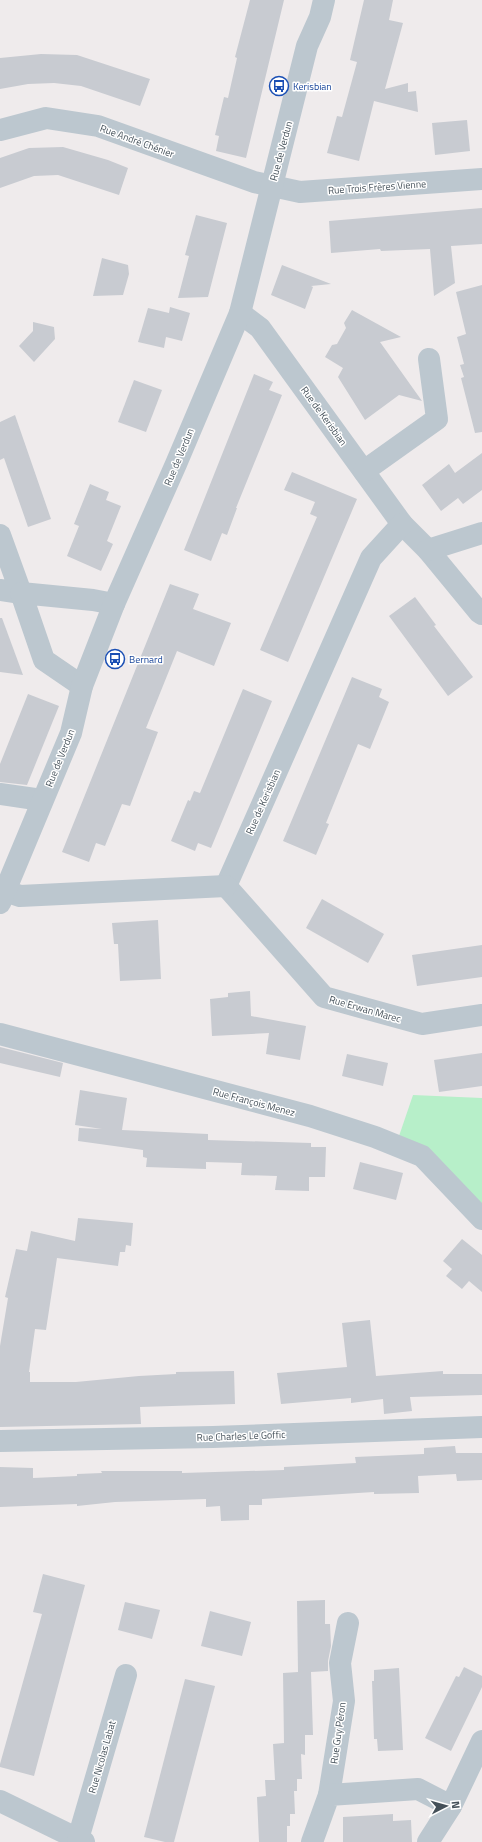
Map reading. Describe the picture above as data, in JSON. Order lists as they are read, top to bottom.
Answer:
{
  "streets": {
    "street": [
      "Rue André Chénier",
      "Rue de Verdun",
      "Rue Trois Frères Vienne",
      "Rue de Kerisbian",
      "Rue Erwan Marec",
      "Rue François Menez",
      "Rue Charles Le Goffic",
      "Rue Guy Péron",
      "Rue Nicolas Labat"
    ]
  },
  "crossings": [
    ["Rue André Chénier", "Rue de Verdun"],
    ["Rue André Chénier", "Rue Trois Frères Vienne"],
    ["Rue de Verdun", "Rue Trois Frères Vienne"],
    ["Rue de Verdun", "Rue de Kerisbian"],
    ["Rue de Kerisbian", "Rue Erwan Marec"]
  ],
  "places": {
    "bus stop": ["Kerisbian", "Bernard"]
  },
  "north": "right"
}
